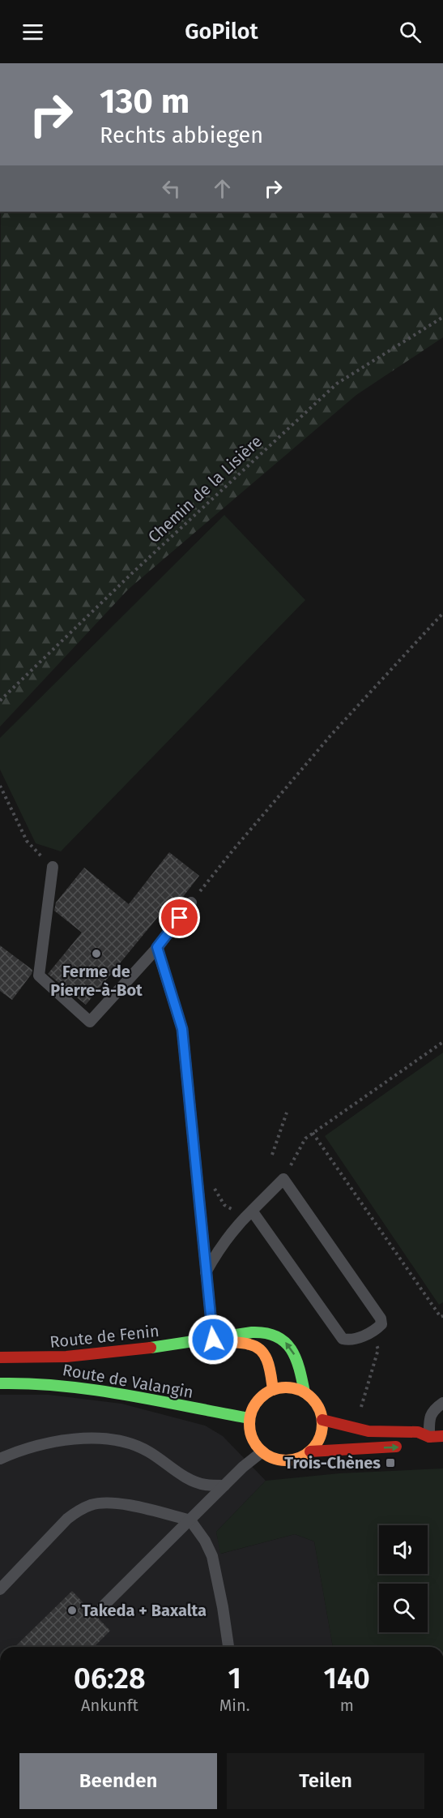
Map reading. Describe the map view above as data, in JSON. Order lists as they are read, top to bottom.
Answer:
{
  "streets": {
    "main road": ["Route de Fenin", "Route de Valangin"],
    "path": ["Chemin de la Lisière"]
  },
  "crossings": [
    ["Route de Fenin", "Route de Valangin"]
  ],
  "places": {
    "other": ["Ferme de Pierre-à-Bot", "Takeda + Baxalta"],
    "transit": ["Trois-Chènes"]
  },
  "page": {
    "header": "GoPilot",
    "turn": ["130 m", "Rechts abbiegen"],
    "eta": [
      "06:28",
      "Ankunft",
      "1",
      "Min.",
      "140",
      "m"
    ],
    "buttons": ["Beenden", "Teilen"]
  }
}
